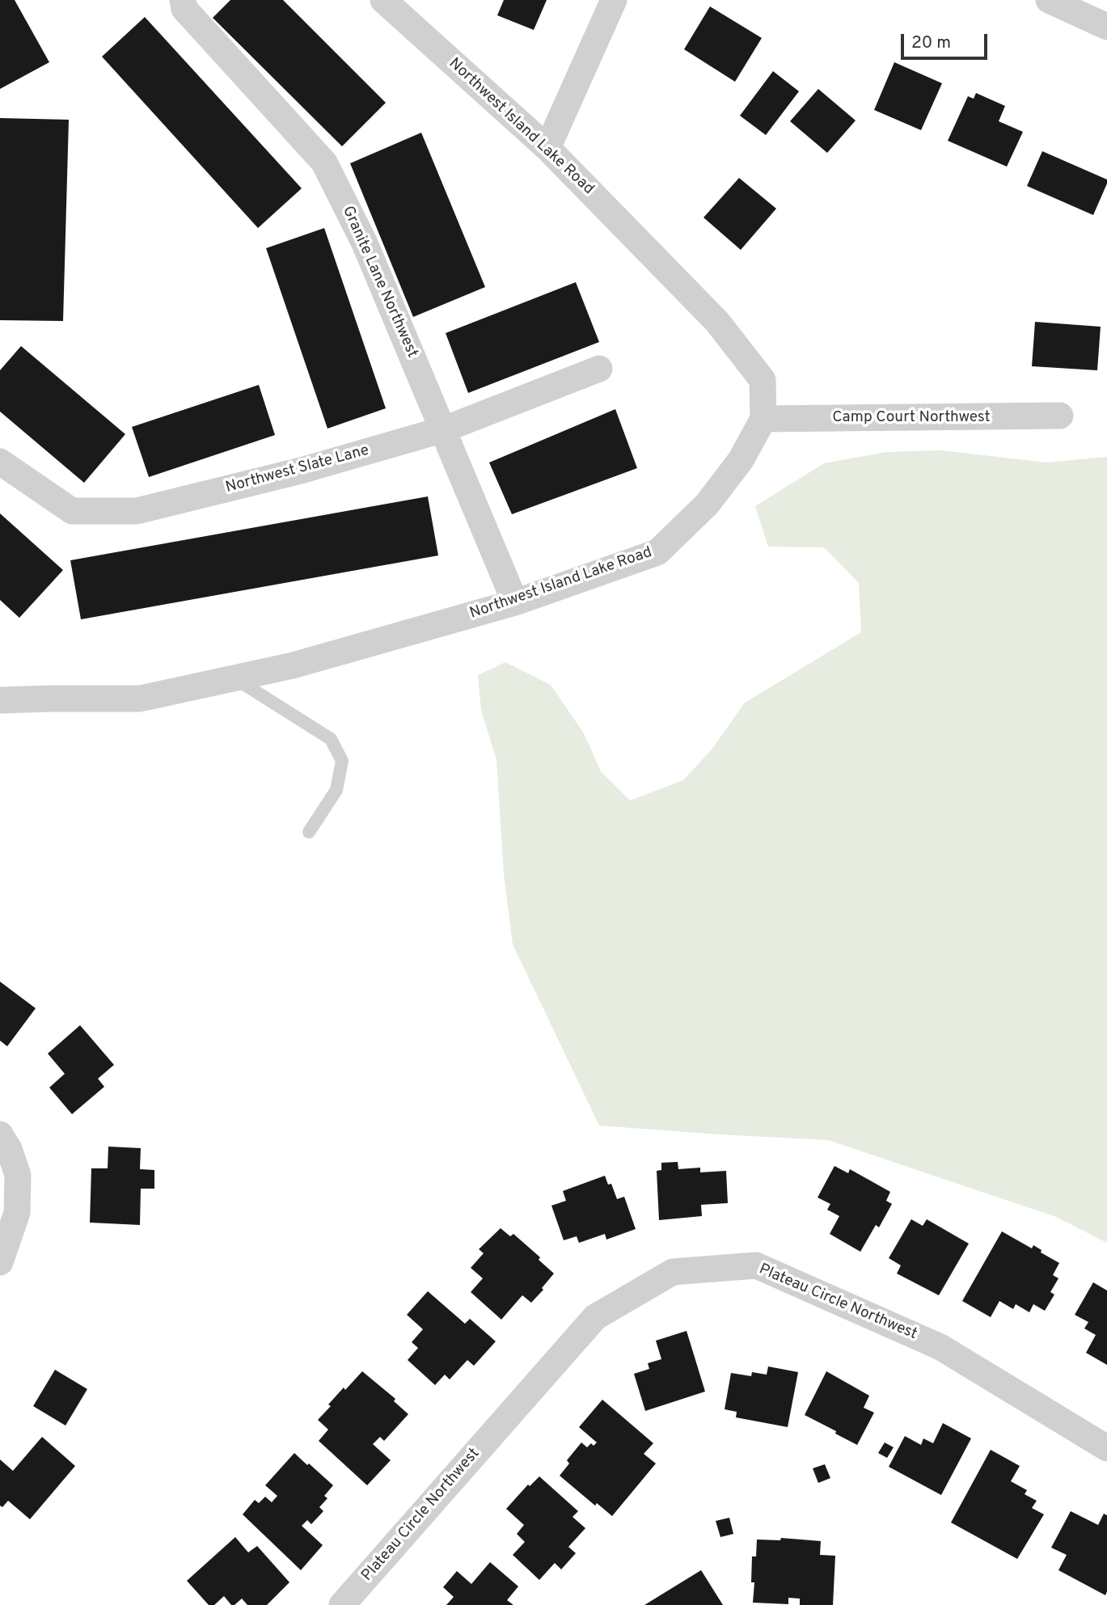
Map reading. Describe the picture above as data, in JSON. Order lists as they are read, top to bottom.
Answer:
{
  "streets": {
    "street": [
      "Northwest Island Lake Road",
      "Granite Lane Northwest",
      "Camp Court Northwest",
      "Northwest Slate Lane",
      "Plateau Circle Northwest"
    ]
  },
  "crossings": [
    ["Northwest Island Lake Road", "Granite Lane Northwest"],
    ["Northwest Island Lake Road", "Camp Court Northwest"],
    ["Granite Lane Northwest", "Northwest Slate Lane"]
  ],
  "scale_bar": "20 m"
}
